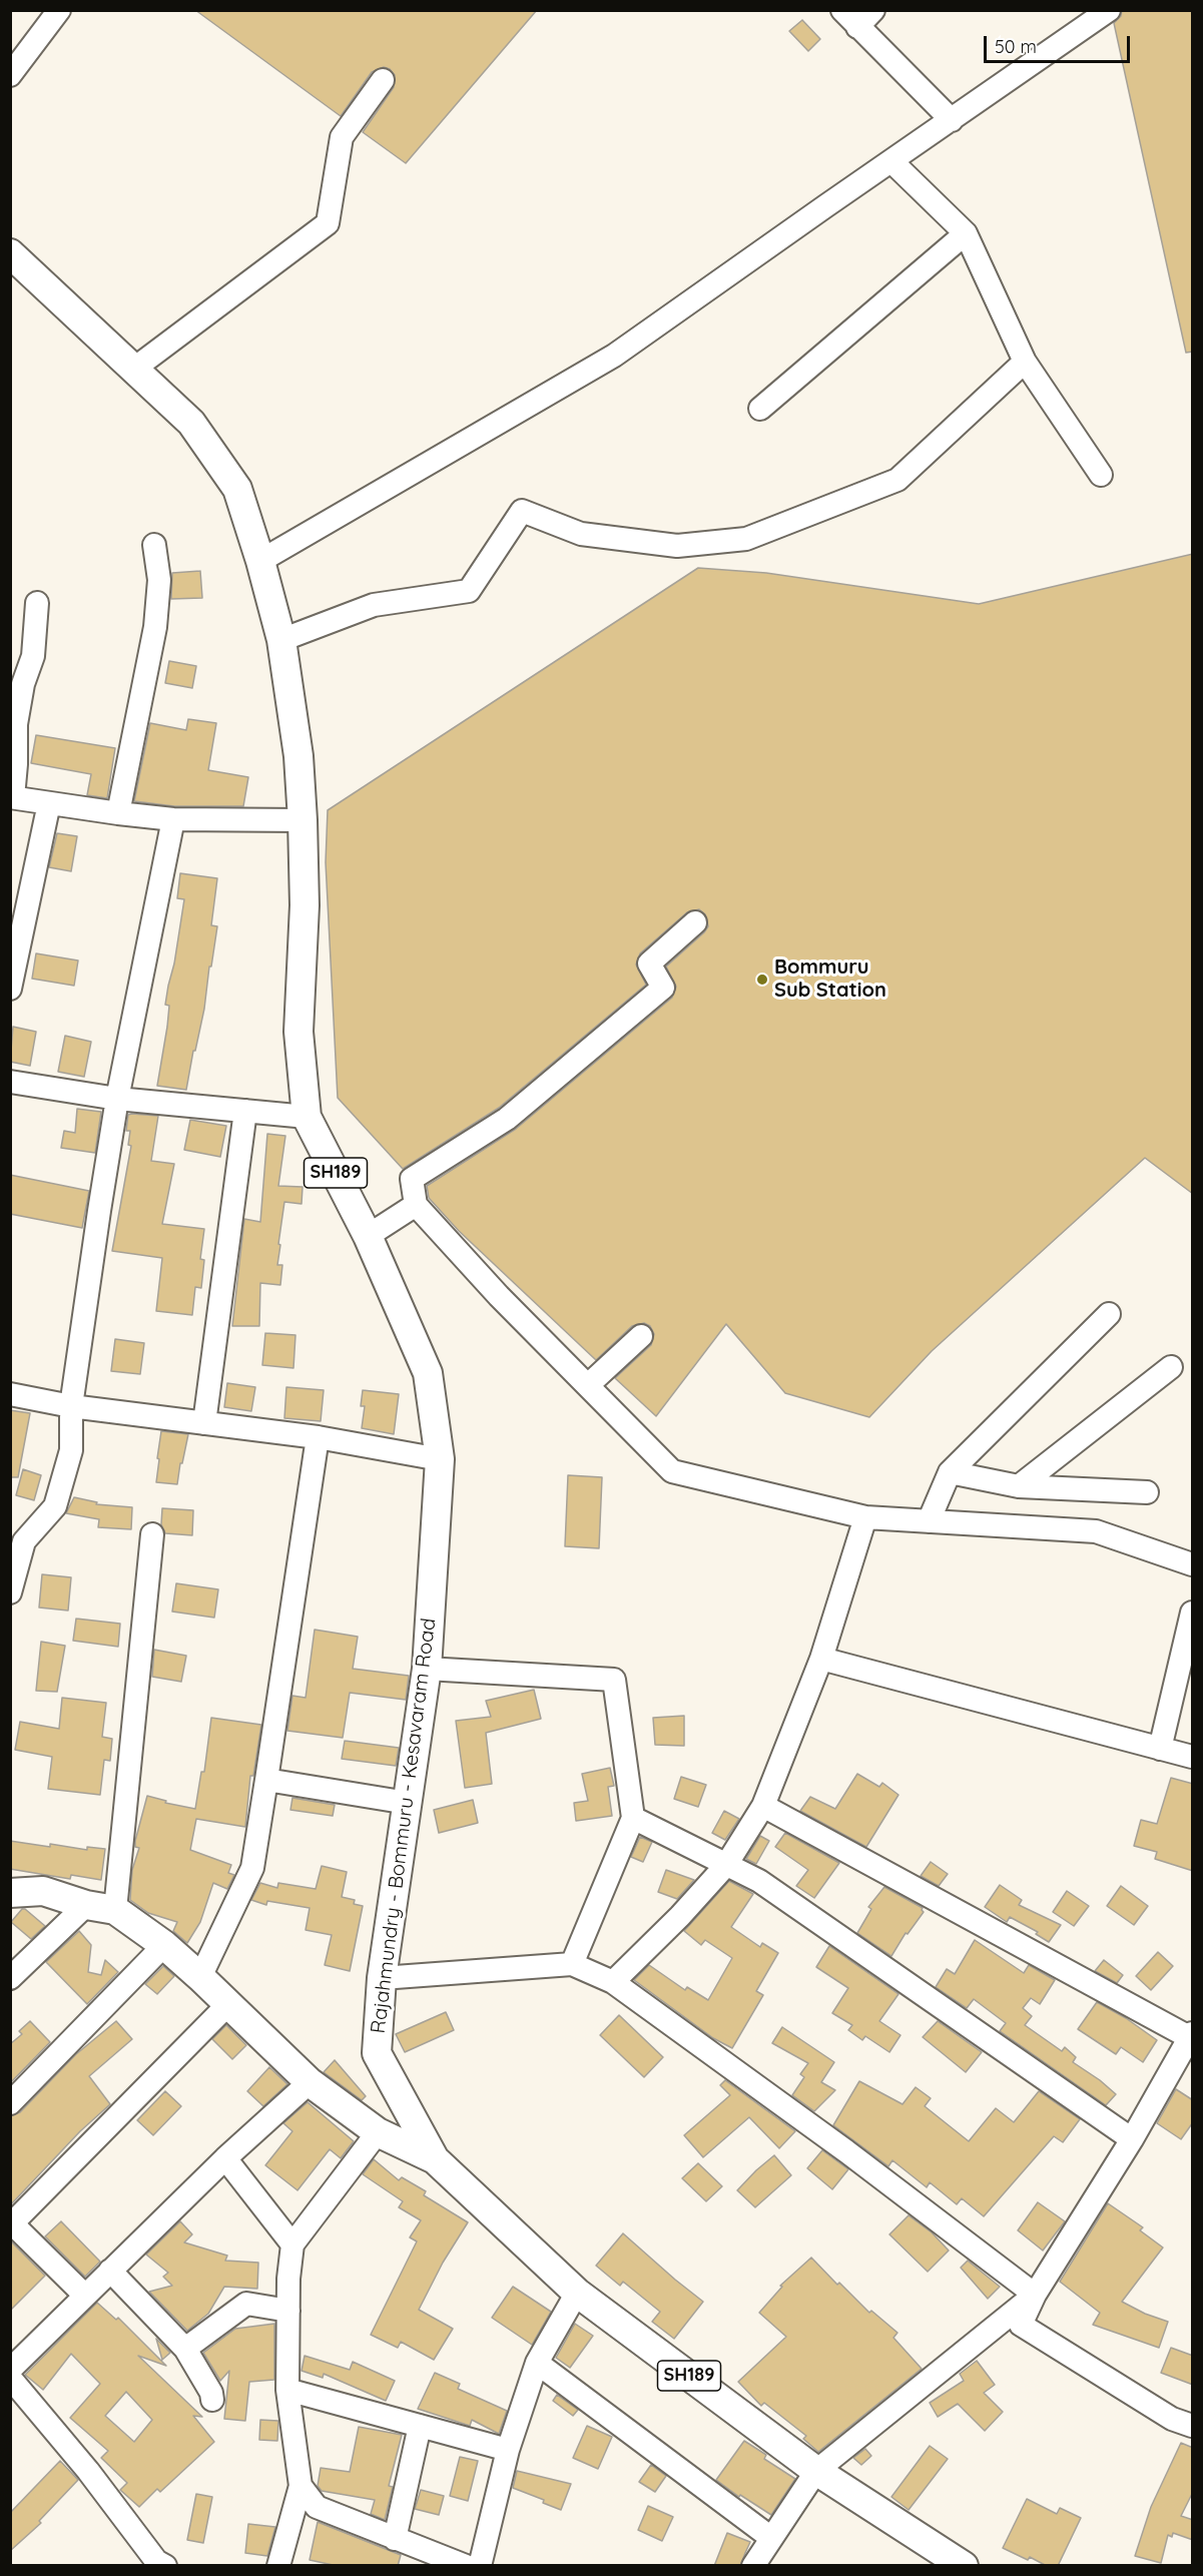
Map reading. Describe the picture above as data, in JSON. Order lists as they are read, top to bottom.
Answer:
{
  "streets": {
    "main road": ["SH189", "Rajahmundry - Bommuru - Kesavaram Road"]
  },
  "places": ["Bommuru Sub Station"],
  "scale_bar": "50 m"
}
